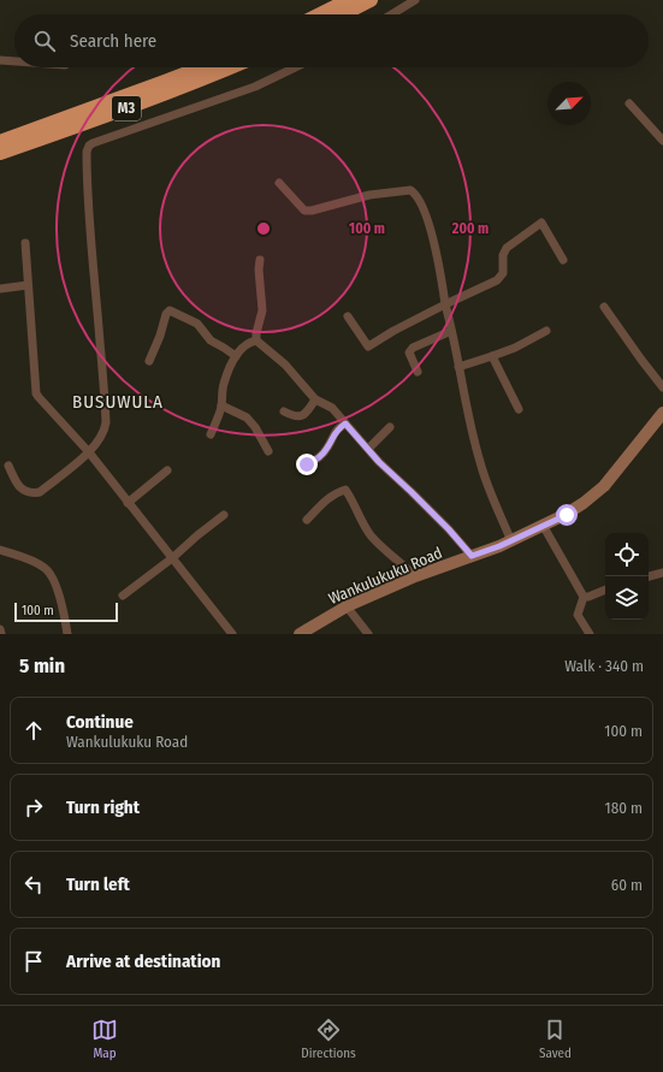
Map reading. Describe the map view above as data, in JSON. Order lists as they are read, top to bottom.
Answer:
{
  "streets": {
    "highway": ["M3"],
    "main road": ["Wankulukuku Road"]
  },
  "districts": ["BUSUWULA"],
  "scale_bar": "100 m",
  "north": "top right",
  "page": {
    "search": "Search here",
    "scale": "100 m",
    "heading": ["5 min", "Walk · 340 m"],
    "list": [
      ["Continue", "Wankulukuku Road", "100 m"],
      ["Turn right", "180 m"],
      ["Turn left", "60 m"],
      "Arrive at destination"
    ],
    "nav": ["Map", "Directions", "Saved"]
  },
  "rings": ["100 m", "200 m"]
}
